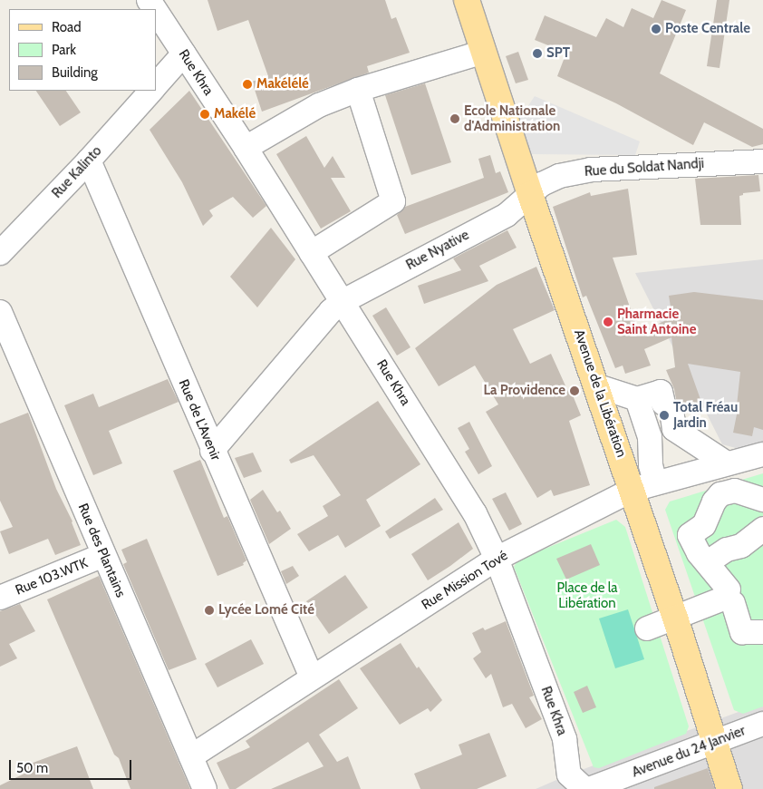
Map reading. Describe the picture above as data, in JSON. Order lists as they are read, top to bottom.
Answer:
{
  "streets": {
    "main road": ["Avenue de la Libération"],
    "street": [
      "Rue Khra",
      "Rue du Soldat Nandji",
      "Rue Kalinto",
      "Rue Nyative",
      "Rue de L'Avenir",
      "Rue des Plantains",
      "Rue 103.WTK",
      "Rue Mission Tové",
      "Avenue du 24 Janvier"
    ]
  },
  "crossings": [
    ["Rue Khra", "Rue Nyative"],
    ["Rue Khra", "Rue Mission Tové"],
    ["Rue du Soldat Nandji", "Rue Nyative"],
    ["Rue du Soldat Nandji", "Avenue de la Libération"],
    ["Rue Kalinto", "Rue de L'Avenir"],
    ["Rue Nyative", "Avenue de la Libération"],
    ["Rue Nyative", "Rue de L'Avenir"],
    ["Avenue de la Libération", "Rue Mission Tové"],
    ["Avenue de la Libération", "Avenue du 24 Janvier"],
    ["Rue de L'Avenir", "Rue Mission Tové"],
    ["Rue des Plantains", "Rue 103.WTK"],
    ["Rue des Plantains", "Rue Mission Tové"]
  ],
  "parks": ["Place de la Libération"],
  "places": [
    "Poste Centrale",
    "SPT",
    "Makélélé",
    "Makélé",
    "Ecole Nationale d'Administration",
    "Pharmacie Saint Antoine",
    "La Providence",
    "Total Fréau Jardin",
    "Lycée Lomé Cité"
  ],
  "legend": ["Road", "Park", "Building"],
  "scale_bar": "50 m"
}
